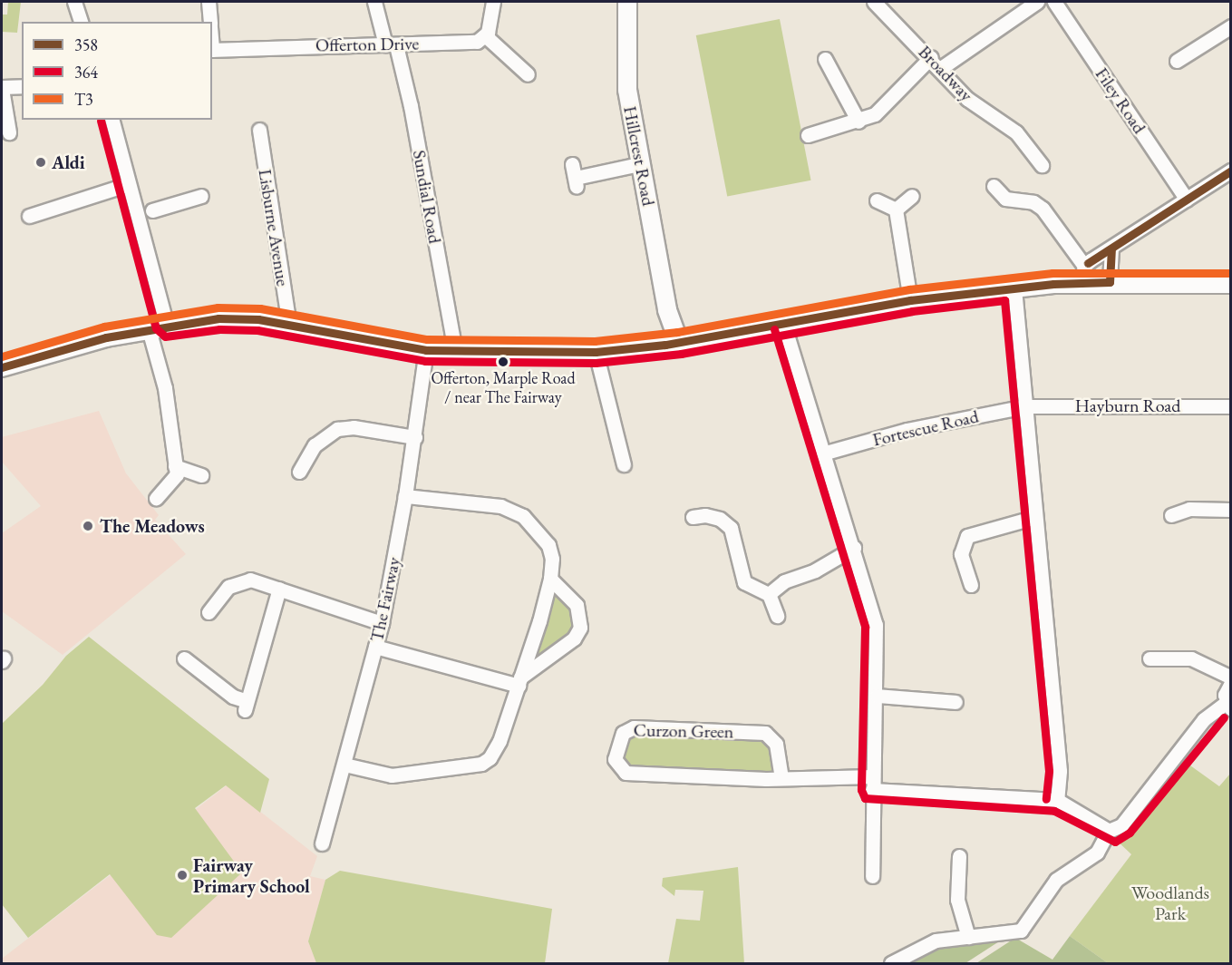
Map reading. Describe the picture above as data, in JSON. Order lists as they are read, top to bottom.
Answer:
{
  "streets": {
    "main road": ["Hillcrest Road"],
    "street": [
      "Offerton Drive",
      "Broadway",
      "Filey Road",
      "Sundial Road",
      "Lisburne Avenue",
      "Hayburn Road",
      "Fortescue Road",
      "The Fairway",
      "Curzon Green"
    ]
  },
  "crossings": [
    ["Offerton Drive", "Sundial Road"],
    ["Hayburn Road", "Fortescue Road"]
  ],
  "parks": ["Woodlands Park"],
  "places": [
    "Aldi",
    "Offerton, Marple Road / near The Fairway",
    "The Meadows",
    "Fairway Primary School"
  ],
  "lines": ["transit line 364", "transit line 358", "transit line T3"],
  "legend": ["358", "364", "T3"]
}
